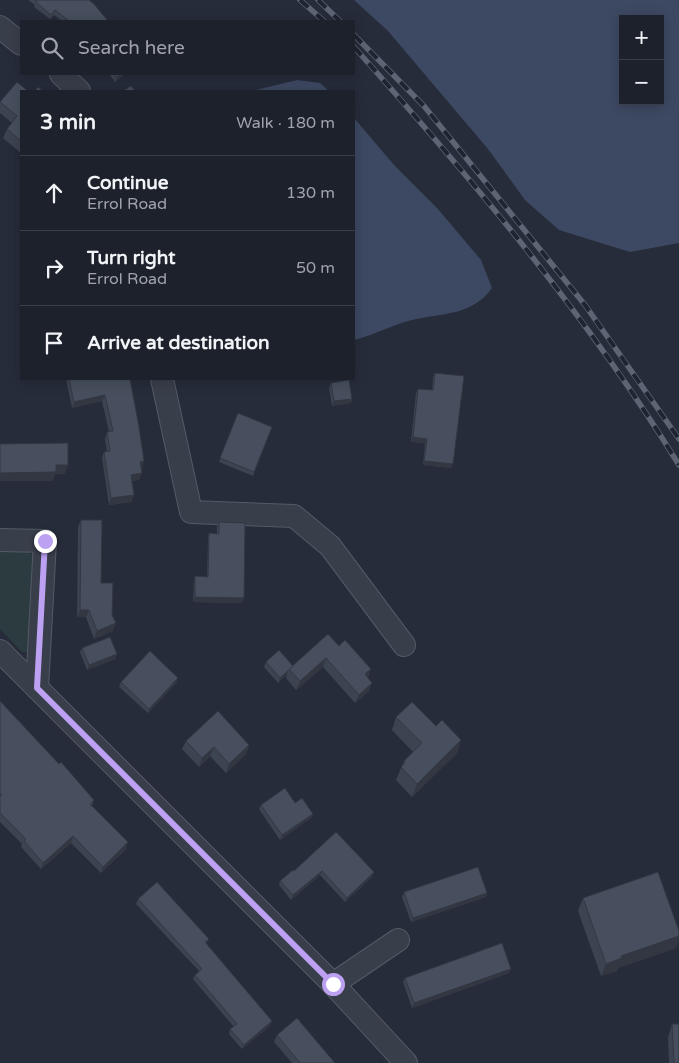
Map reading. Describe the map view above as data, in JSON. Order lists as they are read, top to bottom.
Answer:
{
  "page": {
    "map_buttons": ["+", "−"],
    "search": "Search here",
    "heading": ["3 min", "Walk · 180 m"],
    "list": [
      ["Continue", "Errol Road", "130 m"],
      ["Turn right", "Errol Road", "50 m"],
      "Arrive at destination"
    ]
  }
}
